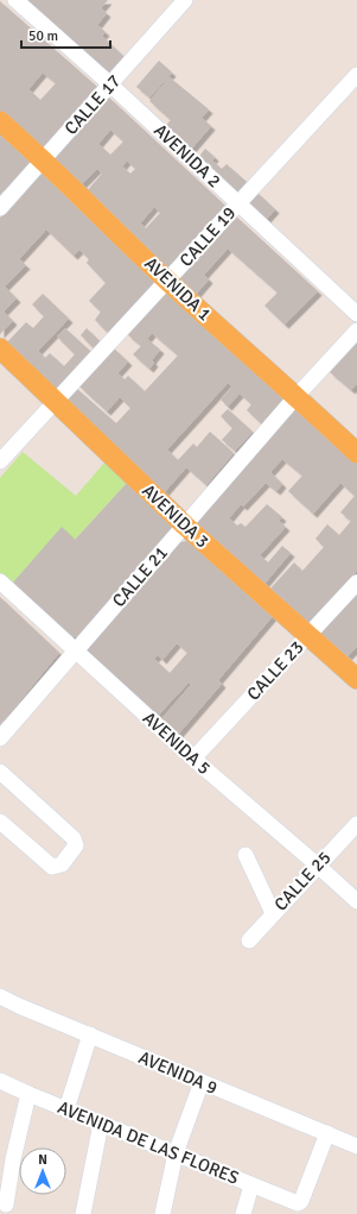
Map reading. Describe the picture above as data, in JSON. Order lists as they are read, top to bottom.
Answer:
{
  "streets": {
    "main road": ["AVENIDA 1", "AVENIDA 3"],
    "street": [
      "CALLE 17",
      "AVENIDA 2",
      "CALLE 19",
      "CALLE 21",
      "CALLE 23",
      "AVENIDA 5",
      "CALLE 25",
      "AVENIDA 9",
      "AVENIDA DE LAS FLORES"
    ]
  },
  "crossings": [
    ["CALLE 17", "AVENIDA 2"],
    ["CALLE 17", "AVENIDA 1"],
    ["AVENIDA 2", "CALLE 19"],
    ["CALLE 19", "AVENIDA 1"],
    ["CALLE 19", "AVENIDA 3"],
    ["AVENIDA 1", "CALLE 21"],
    ["AVENIDA 3", "CALLE 21"],
    ["AVENIDA 3", "CALLE 23"],
    ["CALLE 21", "AVENIDA 5"],
    ["CALLE 23", "AVENIDA 5"],
    ["AVENIDA 5", "CALLE 25"],
    ["AVENIDA 9", "AVENIDA DE LAS FLORES"]
  ],
  "scale_bar": "50 m",
  "north": "top"
}
